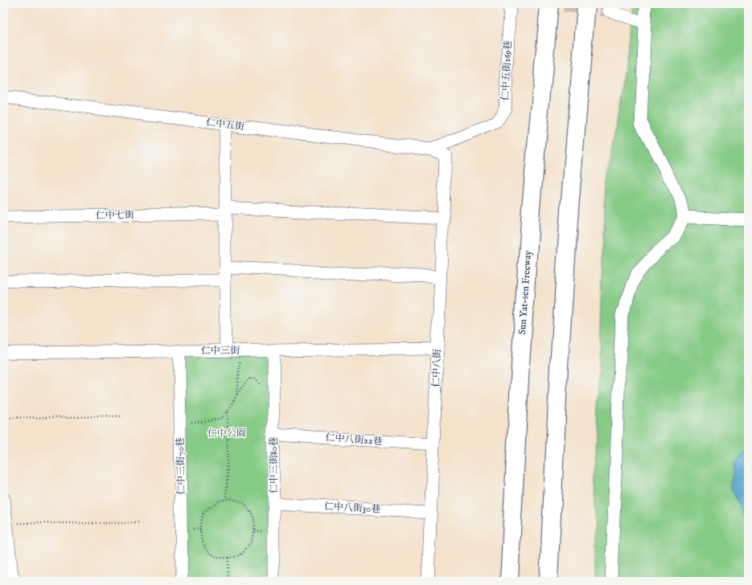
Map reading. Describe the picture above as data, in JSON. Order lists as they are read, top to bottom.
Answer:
{
  "streets": {
    "highway": ["Sun Yat-sen Freeway"],
    "street": [
      "仁中五街169巷",
      "仁中五街",
      "仁中七街",
      "仁中三街",
      "仁中八街",
      "仁中八街22巷",
      "仁中三街80巷",
      "仁中三街70巷",
      "仁中八街30巷"
    ]
  },
  "crossings": [
    ["仁中五街169巷", "仁中五街"],
    ["仁中五街", "仁中八街"],
    ["仁中七街", "仁中八街"],
    ["仁中三街", "仁中八街"],
    ["仁中三街", "仁中三街80巷"],
    ["仁中三街", "仁中三街70巷"],
    ["仁中八街", "仁中八街22巷"],
    ["仁中八街", "仁中八街30巷"],
    ["仁中八街22巷", "仁中三街80巷"],
    ["仁中三街80巷", "仁中八街30巷"]
  ],
  "parks": ["仁中公園"]
}
